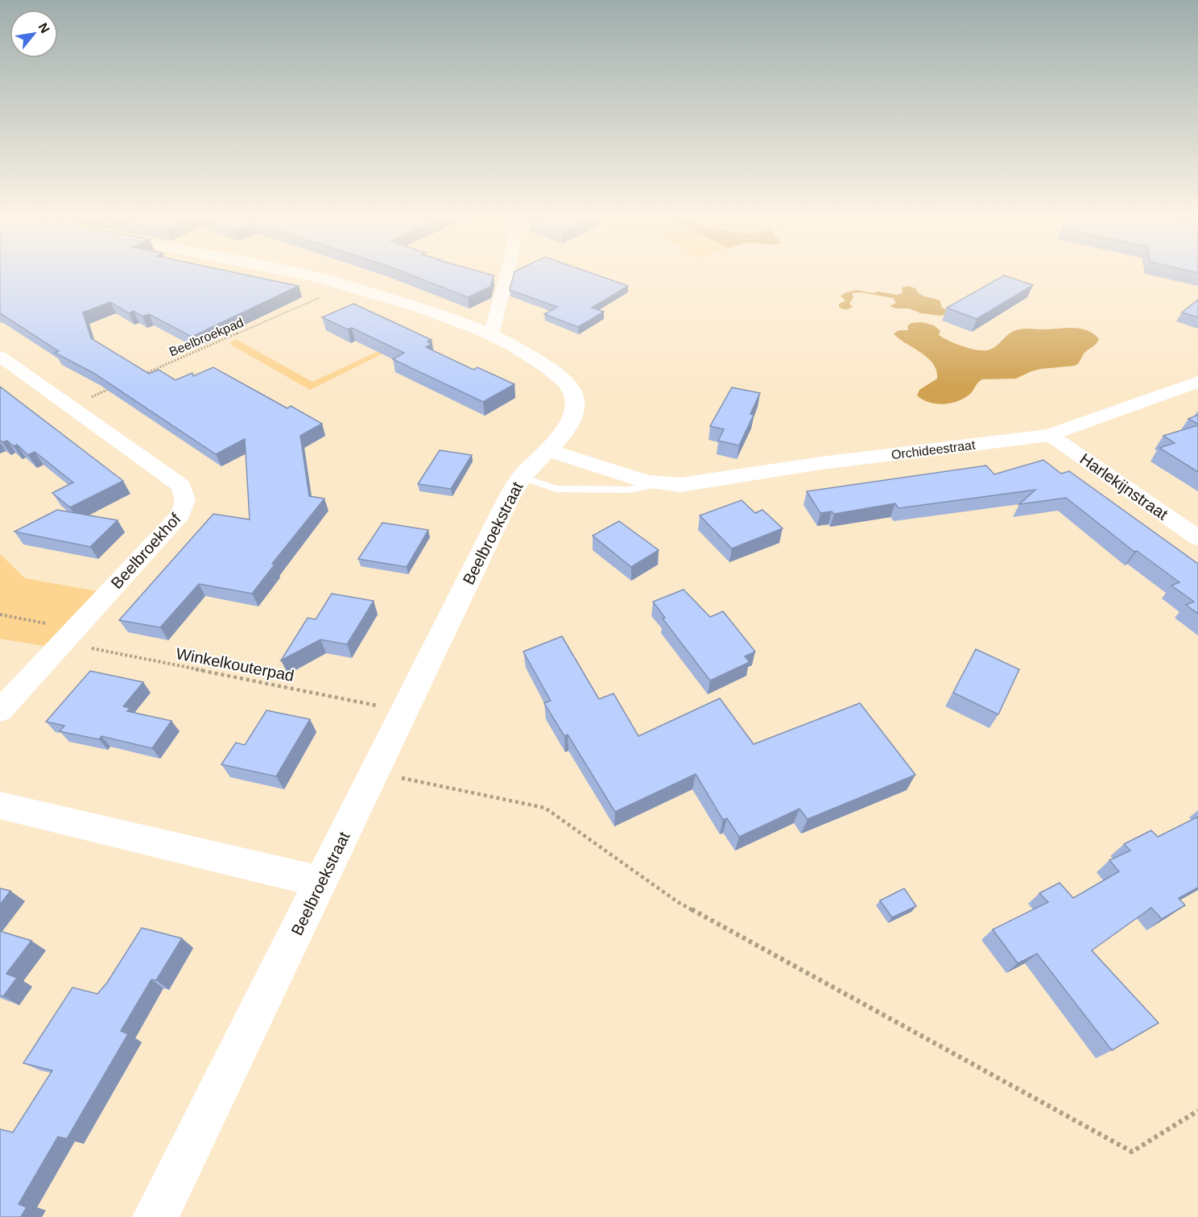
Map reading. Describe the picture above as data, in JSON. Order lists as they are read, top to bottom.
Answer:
{
  "streets": {
    "street": [
      "Orchideestraat",
      "Harlekijnstraat",
      "Beelbroekstraat",
      "Beelbroekhof"
    ],
    "path": ["Beelbroekpad", "Winkelkouterpad"]
  },
  "crossings": [
    ["Beelbroekpad", "Beelbroekstraat"],
    ["Orchideestraat", "Harlekijnstraat"],
    ["Orchideestraat", "Beelbroekstraat"],
    ["Beelbroekstraat", "Winkelkouterpad"],
    ["Beelbroekhof", "Winkelkouterpad"]
  ],
  "north": "top right"
}
